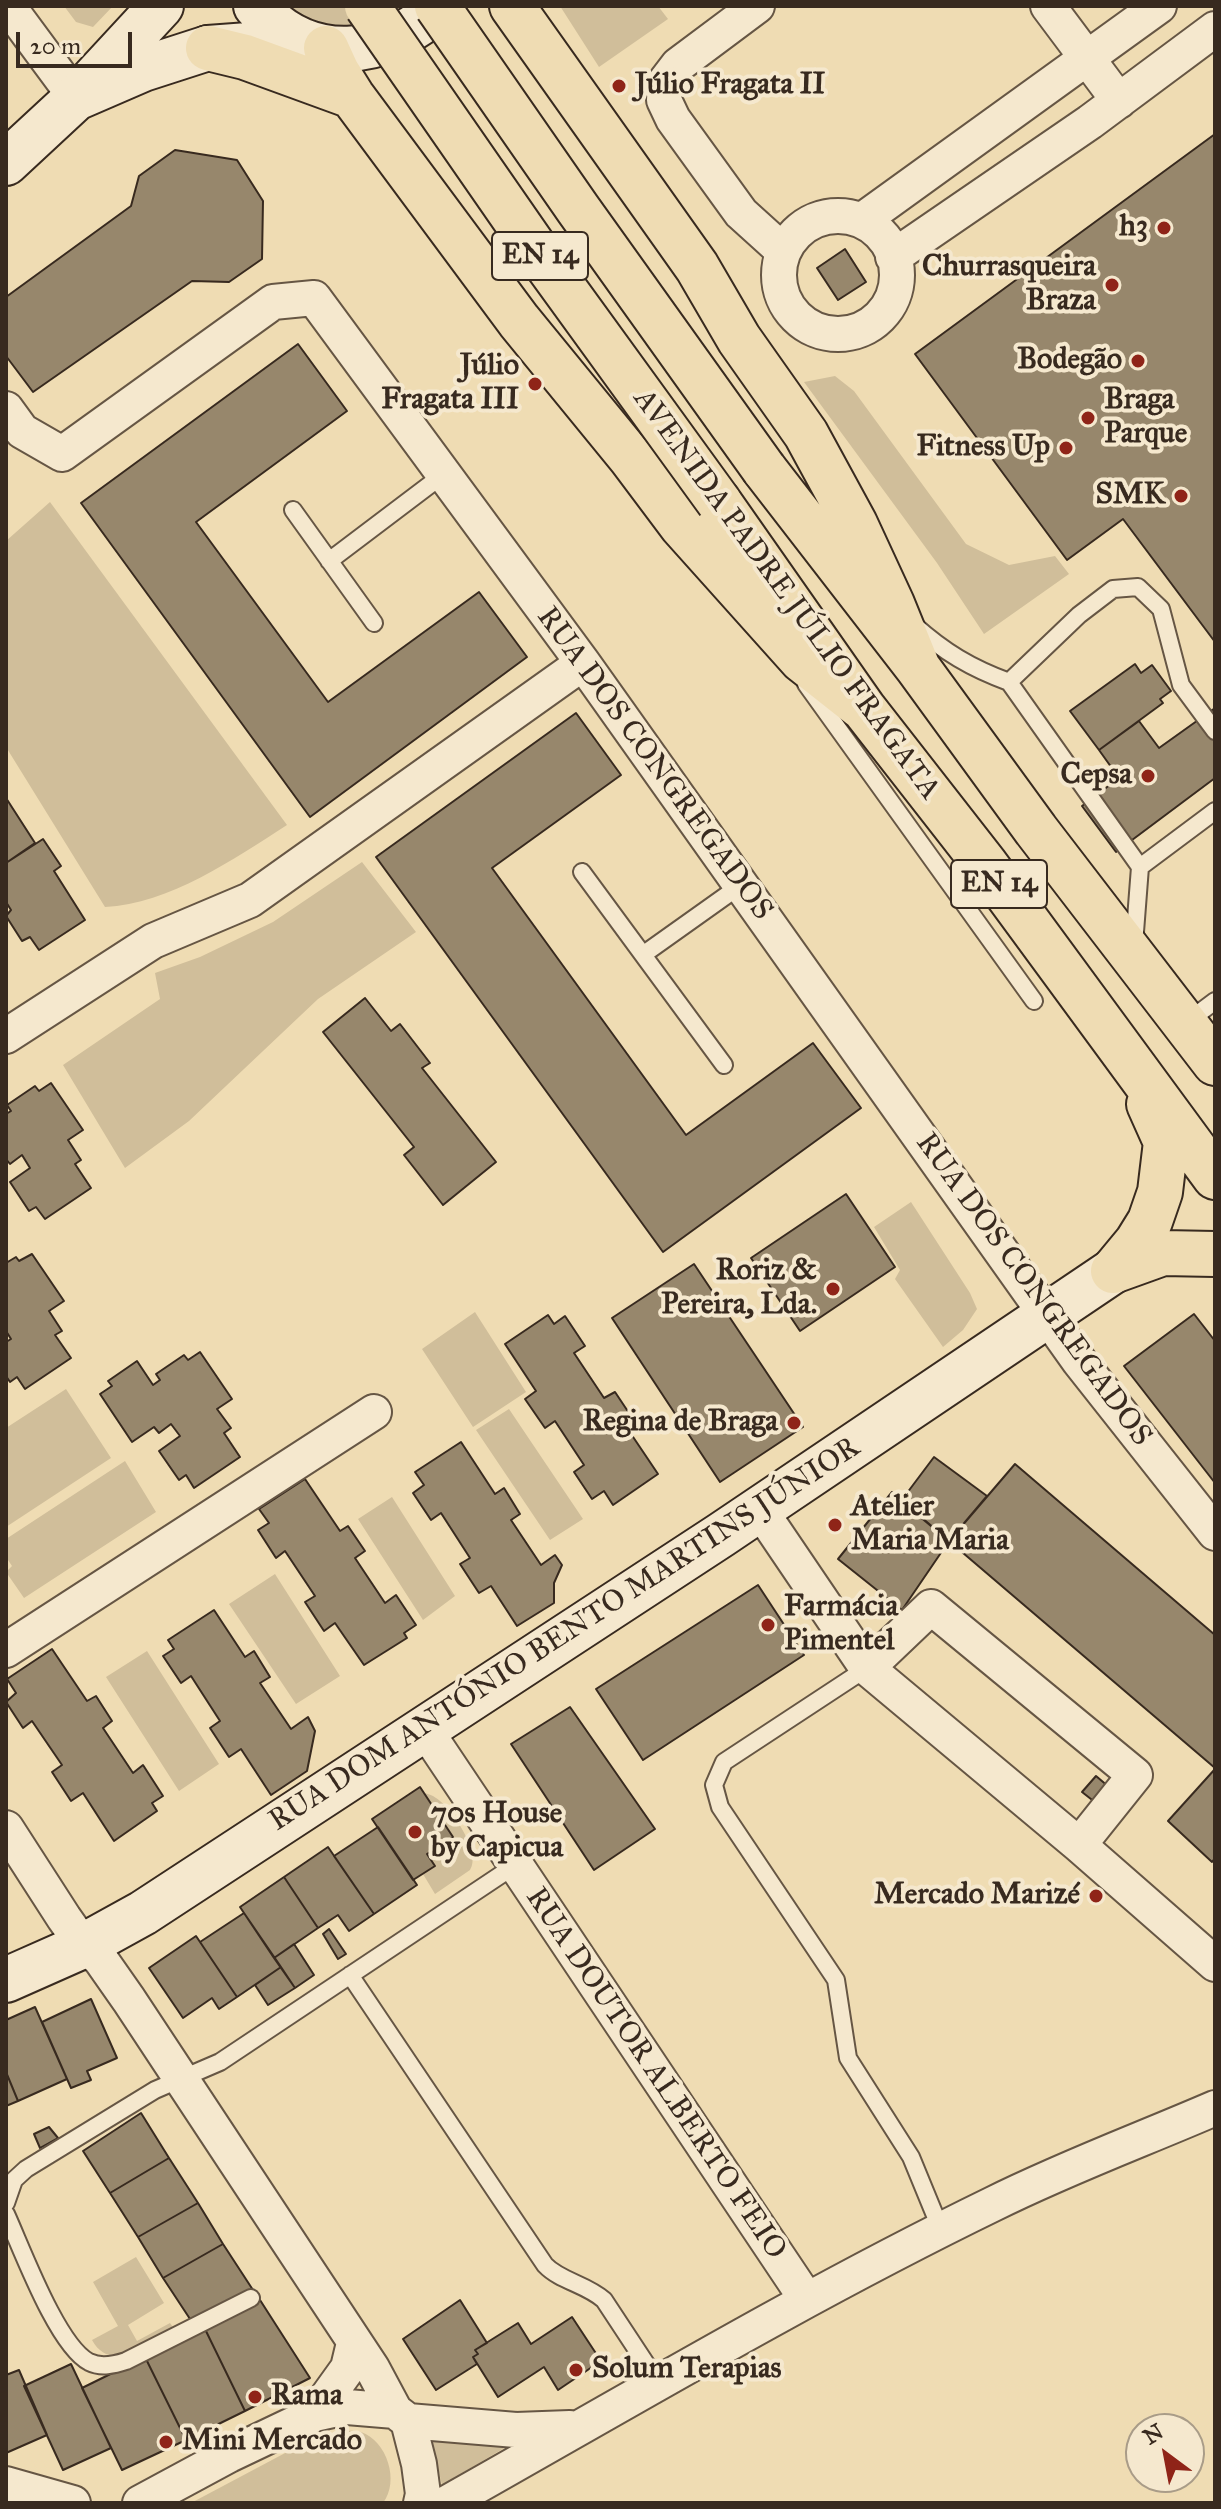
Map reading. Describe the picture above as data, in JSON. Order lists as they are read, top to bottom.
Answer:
{
  "streets": {
    "highway": ["EN 14", "AVENIDA PADRE JÚLIO FRAGATA"],
    "street": ["RUA DOS CONGREGADOS", "RUA DOM ANTÓNIO BENTO MARTINS JÚNIOR", "RUA DOUTOR ALBERTO FEIO"]
  },
  "crossings": [
    ["RUA DOS CONGREGADOS", "RUA DOM ANTÓNIO BENTO MARTINS JÚNIOR"],
    ["RUA DOM ANTÓNIO BENTO MARTINS JÚNIOR", "RUA DOUTOR ALBERTO FEIO"]
  ],
  "places": [
    "Júlio Fragata II",
    "h3",
    "Churrasqueira Braza",
    "Bodegão",
    "Júlio Fragata III",
    "Braga Parque",
    "Fitness Up",
    "SMK",
    "Cepsa",
    "Roriz & Pereira, Lda.",
    "Regina de Braga",
    "Atelier Maria Maria",
    "Farmácia Pimentel",
    "70s House by Capicua",
    "Mercado Marizé",
    "Solum Terapias",
    "Rama",
    "Mini Mercado"
  ],
  "scale_bar": "20 m",
  "north": "top left"
}
